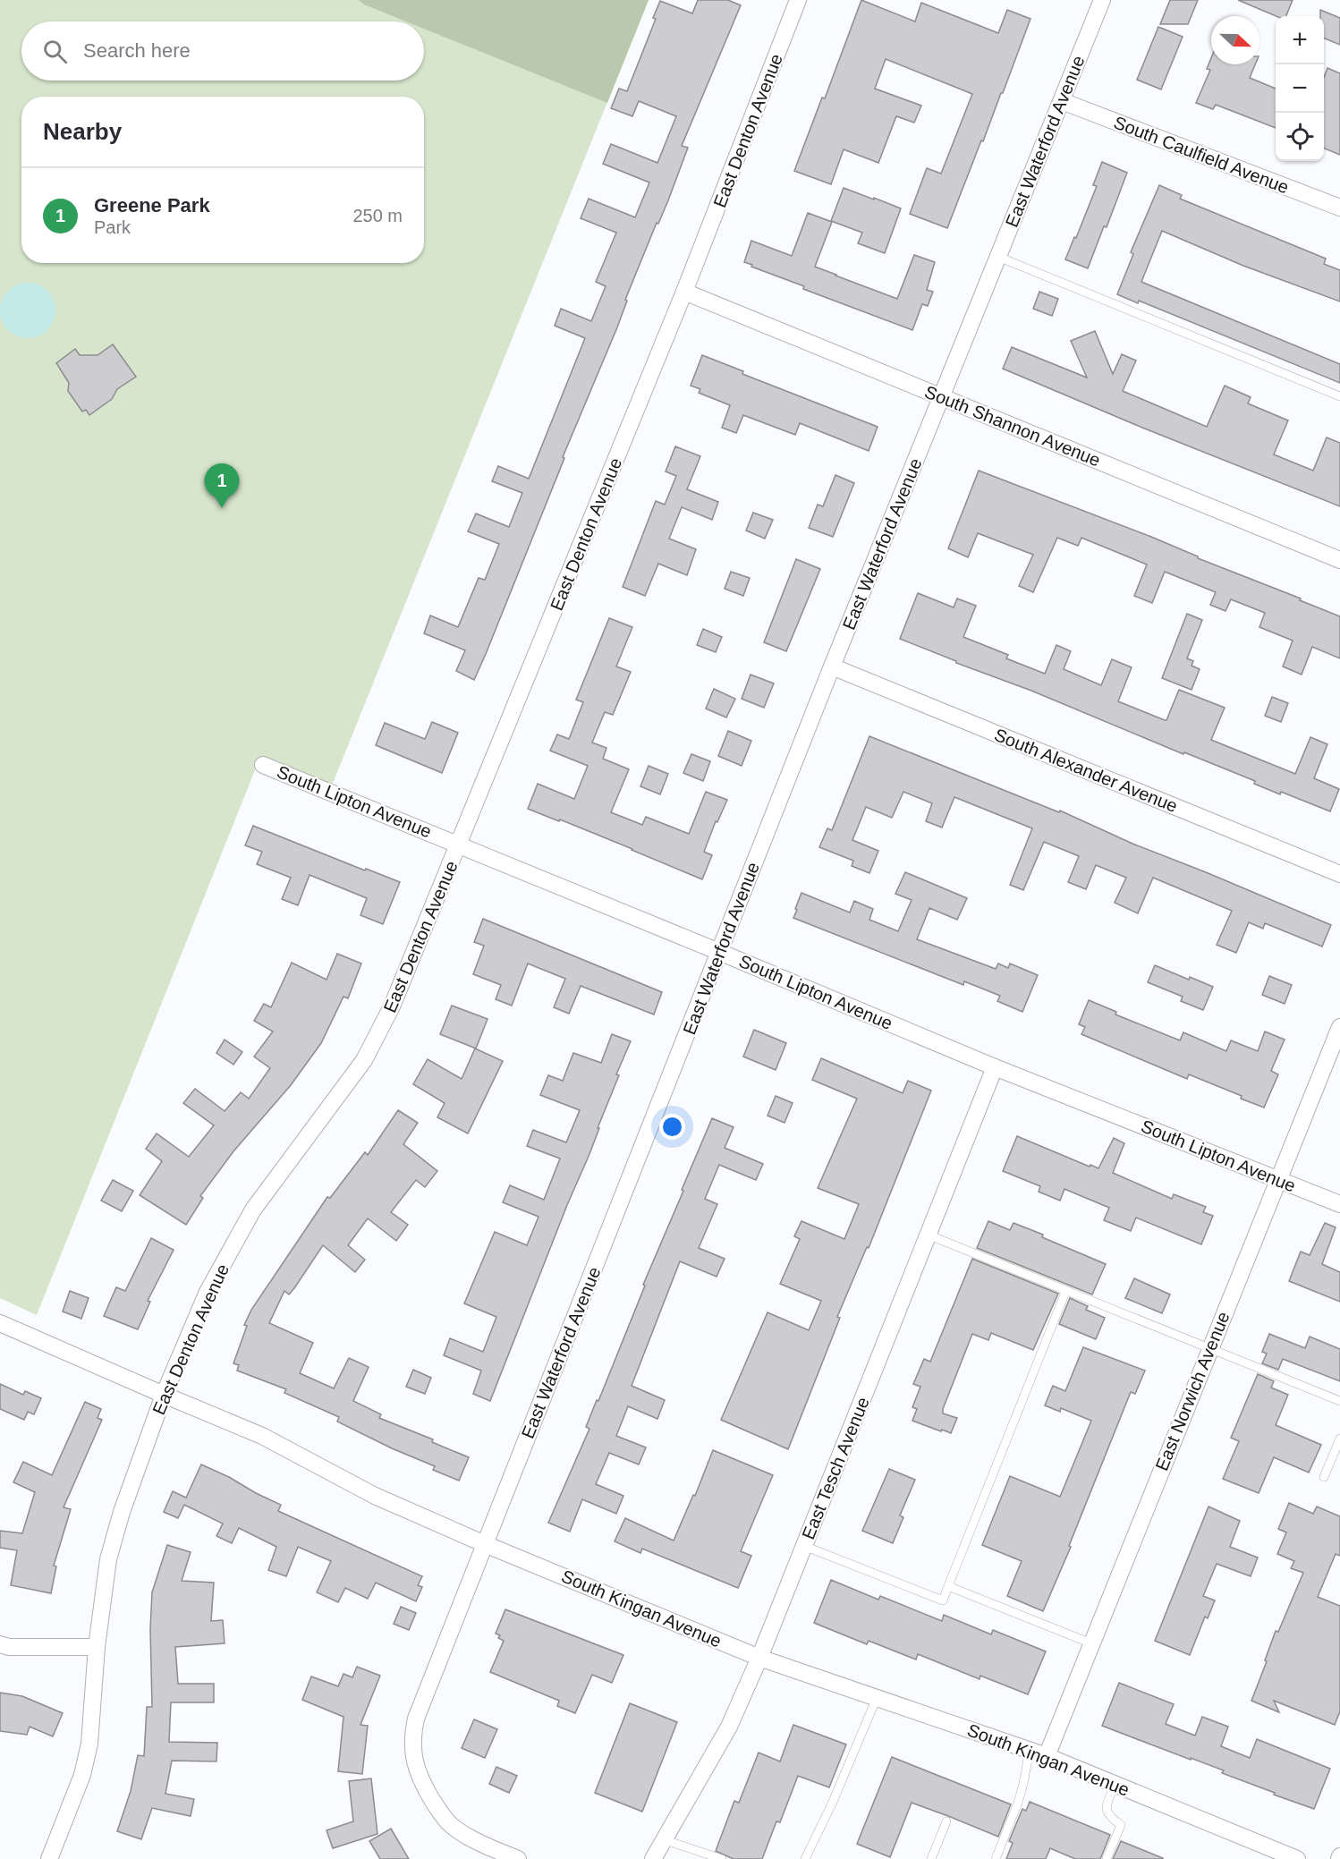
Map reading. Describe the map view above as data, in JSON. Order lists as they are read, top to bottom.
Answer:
{
  "streets": {
    "street": [
      "East Denton Avenue",
      "East Waterford Avenue",
      "South Caulfield Avenue",
      "South Shannon Avenue",
      "South Alexander Avenue",
      "South Lipton Avenue",
      "East Norwich Avenue",
      "East Tesch Avenue",
      "South Kingan Avenue"
    ]
  },
  "crossings": [
    ["East Denton Avenue", "South Shannon Avenue"],
    ["East Denton Avenue", "South Lipton Avenue"],
    ["East Denton Avenue", "South Kingan Avenue"],
    ["East Waterford Avenue", "South Caulfield Avenue"],
    ["East Waterford Avenue", "South Shannon Avenue"],
    ["East Waterford Avenue", "South Alexander Avenue"],
    ["East Waterford Avenue", "South Lipton Avenue"],
    ["East Waterford Avenue", "South Kingan Avenue"],
    ["South Lipton Avenue", "East Norwich Avenue"],
    ["South Lipton Avenue", "East Tesch Avenue"],
    ["East Norwich Avenue", "South Kingan Avenue"],
    ["East Tesch Avenue", "South Kingan Avenue"]
  ],
  "north": "right",
  "page": {
    "map_buttons": ["+", "−"],
    "search": "Search here",
    "heading": "Nearby",
    "list": [
      {
        "mark": "1",
        "name": "Greene Park",
        "note": "Park",
        "value": "250 m"
      }
    ],
    "pins": "1"
  }
}
